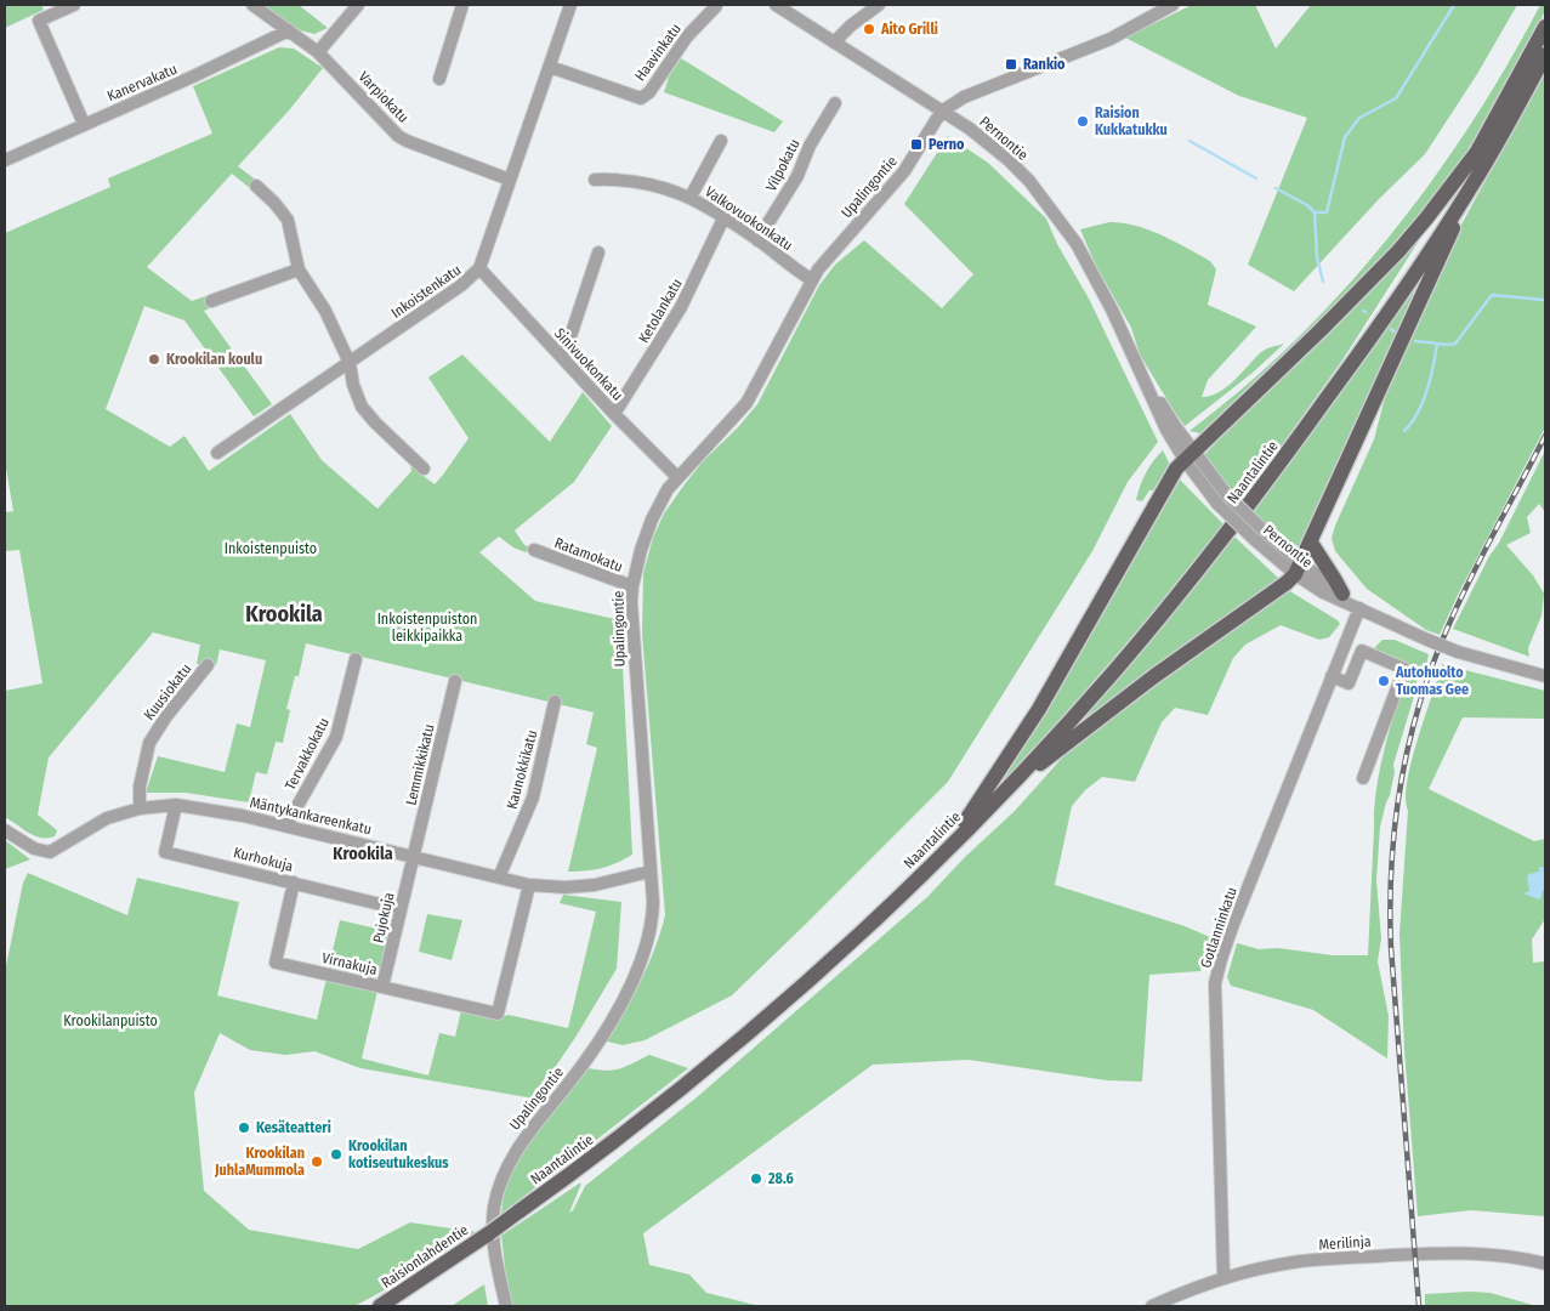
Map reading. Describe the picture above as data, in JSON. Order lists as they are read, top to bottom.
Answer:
{
  "streets": {
    "main road": ["Naantalintie", "Raisionlahdentie"],
    "street": [
      "Haavinkatu",
      "Kanervakatu",
      "Varpiokatu",
      "Pernontie",
      "Vilpokatu",
      "Upalingontie",
      "Valkovuokonkatu",
      "Inkoistenkatu",
      "Ketolankatu",
      "Sinivuokonkatu",
      "Ratamokatu",
      "Kuusiokatu",
      "Tervakkokatu",
      "Lemmikkikatu",
      "Kaunokkikatu",
      "Mäntykankareenkatu",
      "Kurhokuja",
      "Pujokuja",
      "Gotlanninkatu",
      "Virnakuja",
      "Merilinja"
    ]
  },
  "crossings": [
    ["Haavinkatu", "Inkoistenkatu"],
    ["Kanervakatu", "Varpiokatu"],
    ["Varpiokatu", "Inkoistenkatu"],
    ["Pernontie", "Upalingontie"],
    ["Pernontie", "Gotlanninkatu"],
    ["Vilpokatu", "Valkovuokonkatu"],
    ["Upalingontie", "Valkovuokonkatu"],
    ["Upalingontie", "Sinivuokonkatu"],
    ["Upalingontie", "Ratamokatu"],
    ["Upalingontie", "Mäntykankareenkatu"],
    ["Valkovuokonkatu", "Ketolankatu"],
    ["Inkoistenkatu", "Sinivuokonkatu"],
    ["Ketolankatu", "Sinivuokonkatu"],
    ["Naantalintie", "Raisionlahdentie"],
    ["Kuusiokatu", "Mäntykankareenkatu"],
    ["Tervakkokatu", "Mäntykankareenkatu"],
    ["Lemmikkikatu", "Mäntykankareenkatu"],
    ["Lemmikkikatu", "Pujokuja"],
    ["Kaunokkikatu", "Mäntykankareenkatu"],
    ["Mäntykankareenkatu", "Kurhokuja"],
    ["Mäntykankareenkatu", "Pujokuja"],
    ["Mäntykankareenkatu", "Virnakuja"],
    ["Kurhokuja", "Pujokuja"],
    ["Kurhokuja", "Virnakuja"],
    ["Pujokuja", "Virnakuja"],
    ["Gotlanninkatu", "Merilinja"]
  ],
  "districts": ["Krookila", "Krookila"],
  "parks": ["Inkoistenpuisto", "Inkoistenpuiston leikkipaikka", "Krookilanpuisto"],
  "places": {
    "other": [
      "Aito Grilli",
      "Raision Kukkatukku",
      "Krookilan koulu",
      "Autohuolto Tuomas Gee",
      "Kesäteatteri",
      "Krookilan kotiseutukeskus",
      "Krookilan JuhlaMummola",
      "28.6"
    ],
    "transit": ["Rankio", "Perno"]
  }
}
